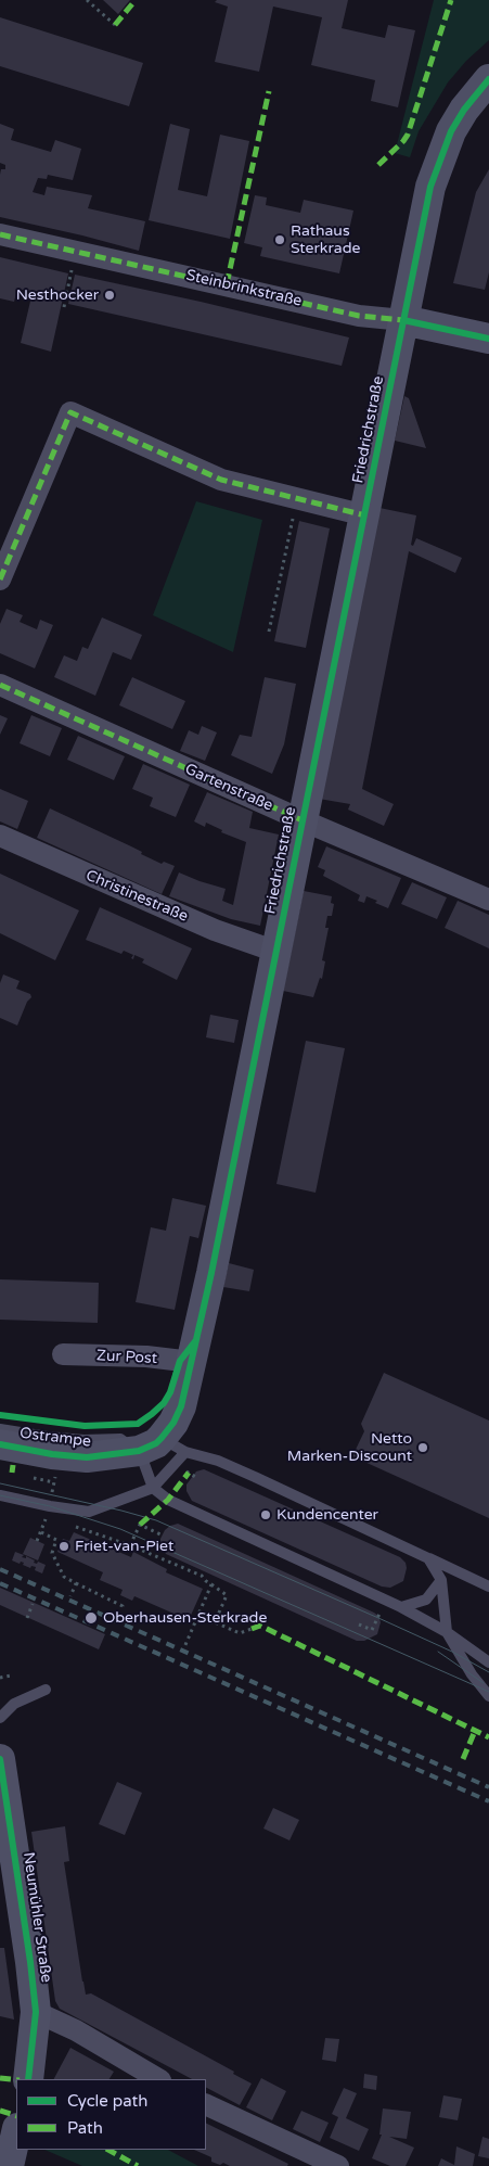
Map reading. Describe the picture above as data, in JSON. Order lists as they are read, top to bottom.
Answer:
{
  "streets": {
    "main road": [
      "Steinbrinkstraße",
      "Friedrichstraße",
      "Ostrampe",
      "Neumühler Straße"
    ],
    "street": ["Gartenstraße", "Christinestraße", "Zur Post"]
  },
  "crossings": [
    ["Steinbrinkstraße", "Friedrichstraße"],
    ["Friedrichstraße", "Gartenstraße"],
    ["Friedrichstraße", "Christinestraße"],
    ["Friedrichstraße", "Zur Post"],
    ["Friedrichstraße", "Ostrampe"]
  ],
  "places": [
    "Rathaus Sterkrade",
    "Nesthocker",
    "Netto Marken-Discount",
    "Kundencenter",
    "Friet-van-Piet",
    "Oberhausen-Sterkrade"
  ],
  "legend": ["Cycle path", "Path"]
}
